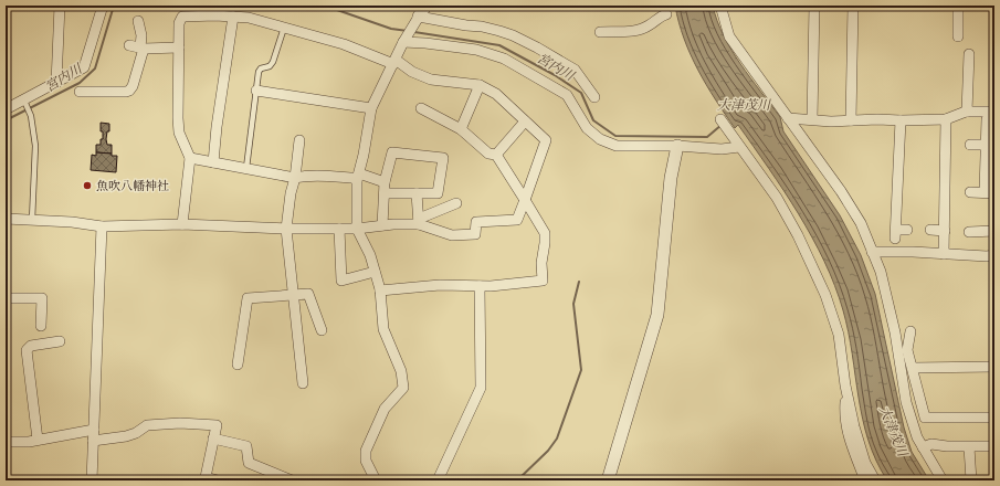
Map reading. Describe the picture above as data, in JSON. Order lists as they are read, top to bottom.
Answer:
{
  "water": ["宮内川", "大津茂川"],
  "places": ["魚吹八幡神社"]
}
